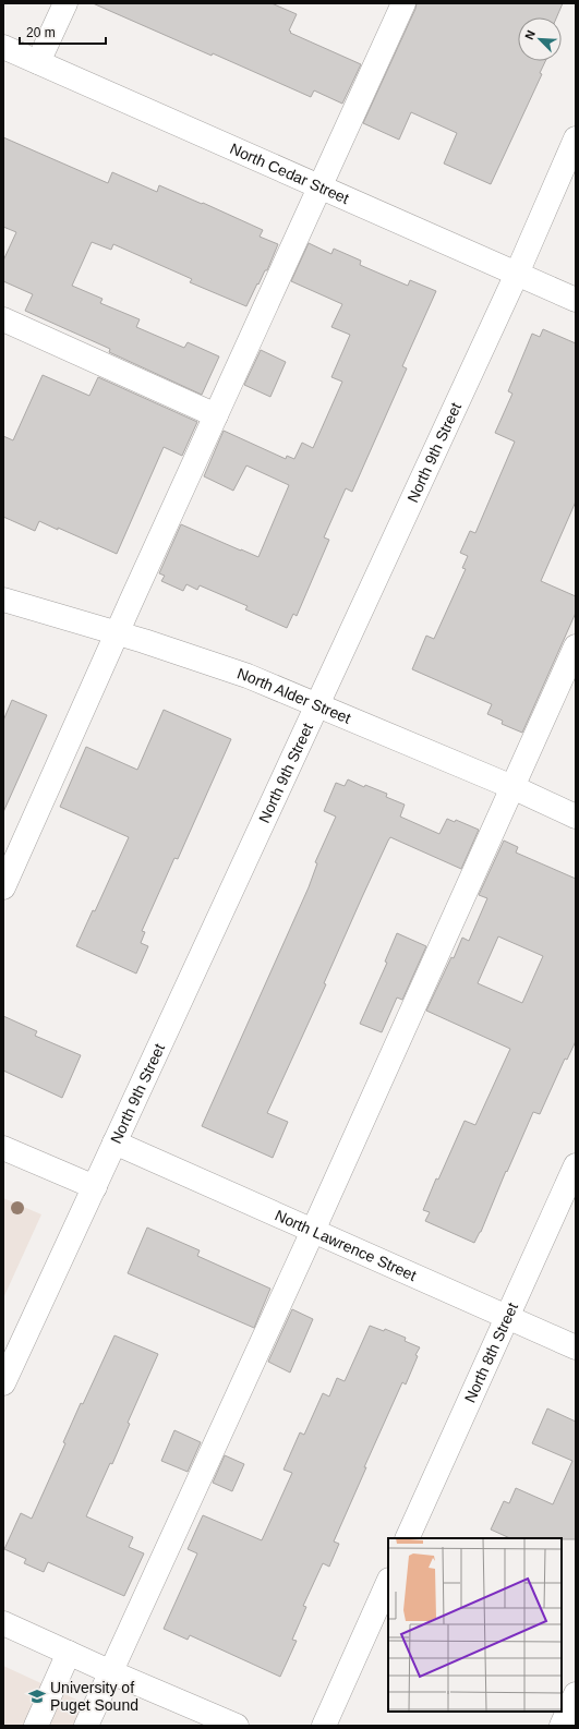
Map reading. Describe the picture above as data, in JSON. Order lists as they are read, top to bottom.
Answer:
{
  "streets": {
    "street": [
      "North Cedar Street",
      "North 9th Street",
      "North Alder Street",
      "North Lawrence Street",
      "North 8th Street"
    ]
  },
  "crossings": [
    ["North Cedar Street", "North 9th Street"],
    ["North 9th Street", "North Alder Street"],
    ["North 9th Street", "North Lawrence Street"],
    ["North Lawrence Street", "North 8th Street"]
  ],
  "places": {
    "school or university": ["University of Puget Sound"]
  },
  "scale_bar": "20 m",
  "north": "top left"
}
